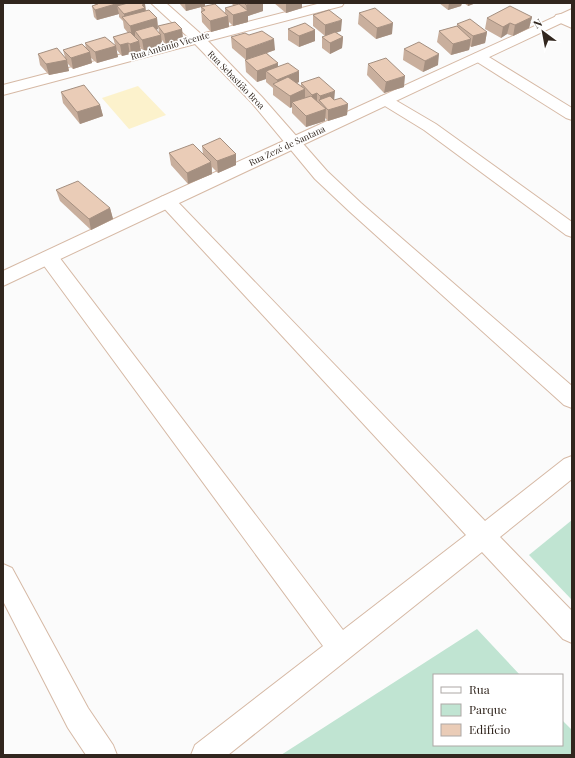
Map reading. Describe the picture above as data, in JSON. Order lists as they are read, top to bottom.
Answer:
{
  "streets": {
    "main road": ["Rua Zezé de Santana"],
    "street": ["Rua Antônio Vicente", "Rua Sebastião Broa"]
  },
  "crossings": [
    ["Rua Antônio Vicente", "Rua Sebastião Broa"],
    ["Rua Sebastião Broa", "Rua Zezé de Santana"]
  ],
  "legend": ["Rua", "Parque", "Edifício"],
  "north": "top left"
}
